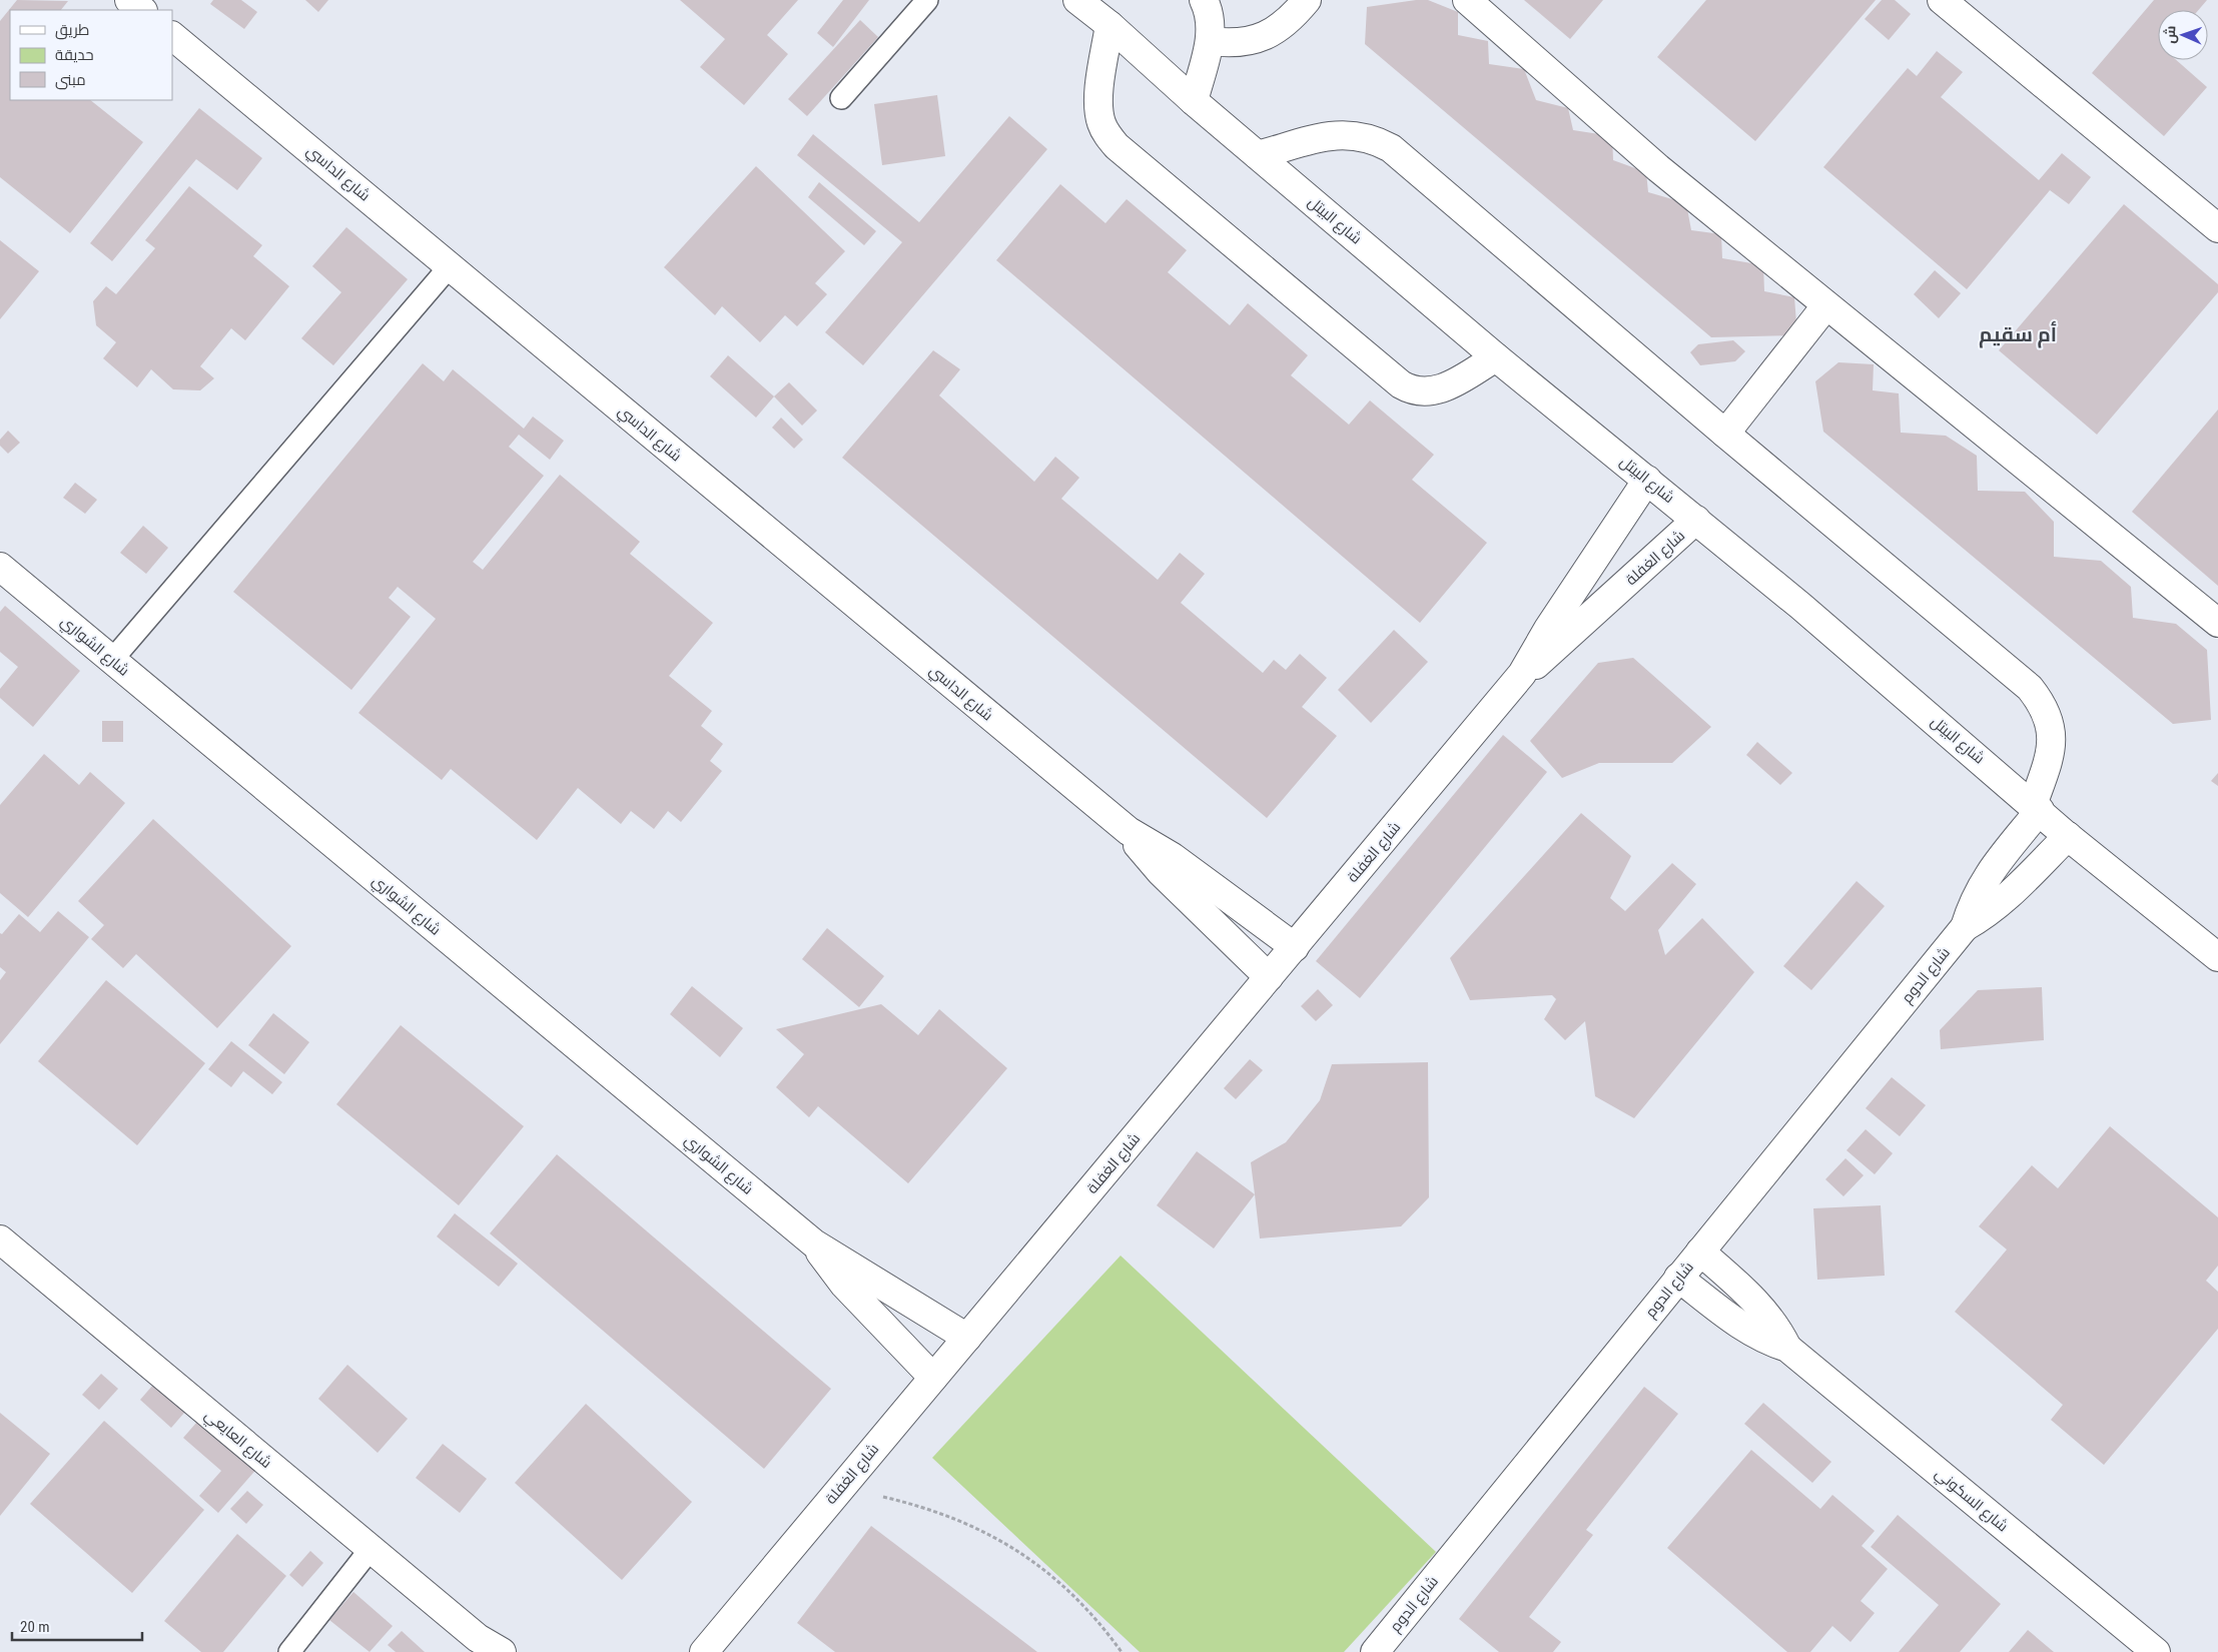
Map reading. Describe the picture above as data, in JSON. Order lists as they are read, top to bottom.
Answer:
{
  "streets": {
    "street": [
      "شارع الداسي",
      "شارع البيتل",
      "شارع الغفلة",
      "شارع الشواري",
      "شارع الدوم",
      "شارع العايعي",
      "شارع السكوني"
    ]
  },
  "crossings": [
    ["شارع الداسي", "شارع الغفلة"],
    ["شارع البيتل", "شارع الغفلة"],
    ["شارع البيتل", "شارع الدوم"],
    ["شارع الغفلة", "شارع الشواري"],
    ["شارع الدوم", "شارع السكوني"]
  ],
  "districts": ["أم سقيم"],
  "legend": ["طريق", "حديقة", "مبنى"],
  "scale_bar": "20 m",
  "north": "left"
}
